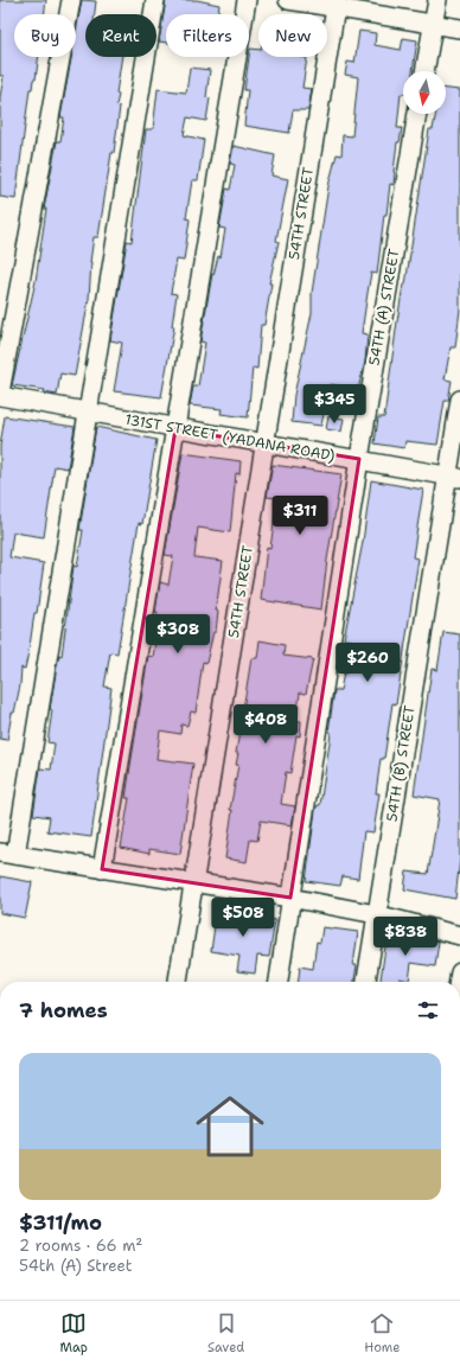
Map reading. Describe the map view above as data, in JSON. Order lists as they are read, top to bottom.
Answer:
{
  "streets": {
    "street": [
      "54TH STREET",
      "54TH (A) STREET",
      "131ST STREET (YADANA ROAD)",
      "54TH (B) STREET"
    ]
  },
  "crossings": [
    ["54TH STREET", "131ST STREET (YADANA ROAD)"],
    ["54TH (A) STREET", "131ST STREET (YADANA ROAD)"],
    ["131ST STREET (YADANA ROAD)", "54TH (B) STREET"]
  ],
  "north": "bottom",
  "page": {
    "chip": [
      "Buy",
      "Rent",
      "Filters",
      "New"
    ],
    "price": [
      "$345",
      "$311",
      "$308",
      "$260",
      "$408",
      "$508",
      "$838"
    ],
    "heading": "7 homes",
    "list": [
      {
        "name": "$311/mo",
        "note": "2 rooms · 66 m² · 54th (A) Street"
      }
    ],
    "tabs": ["Map", "Saved", "Home"]
  }
}
